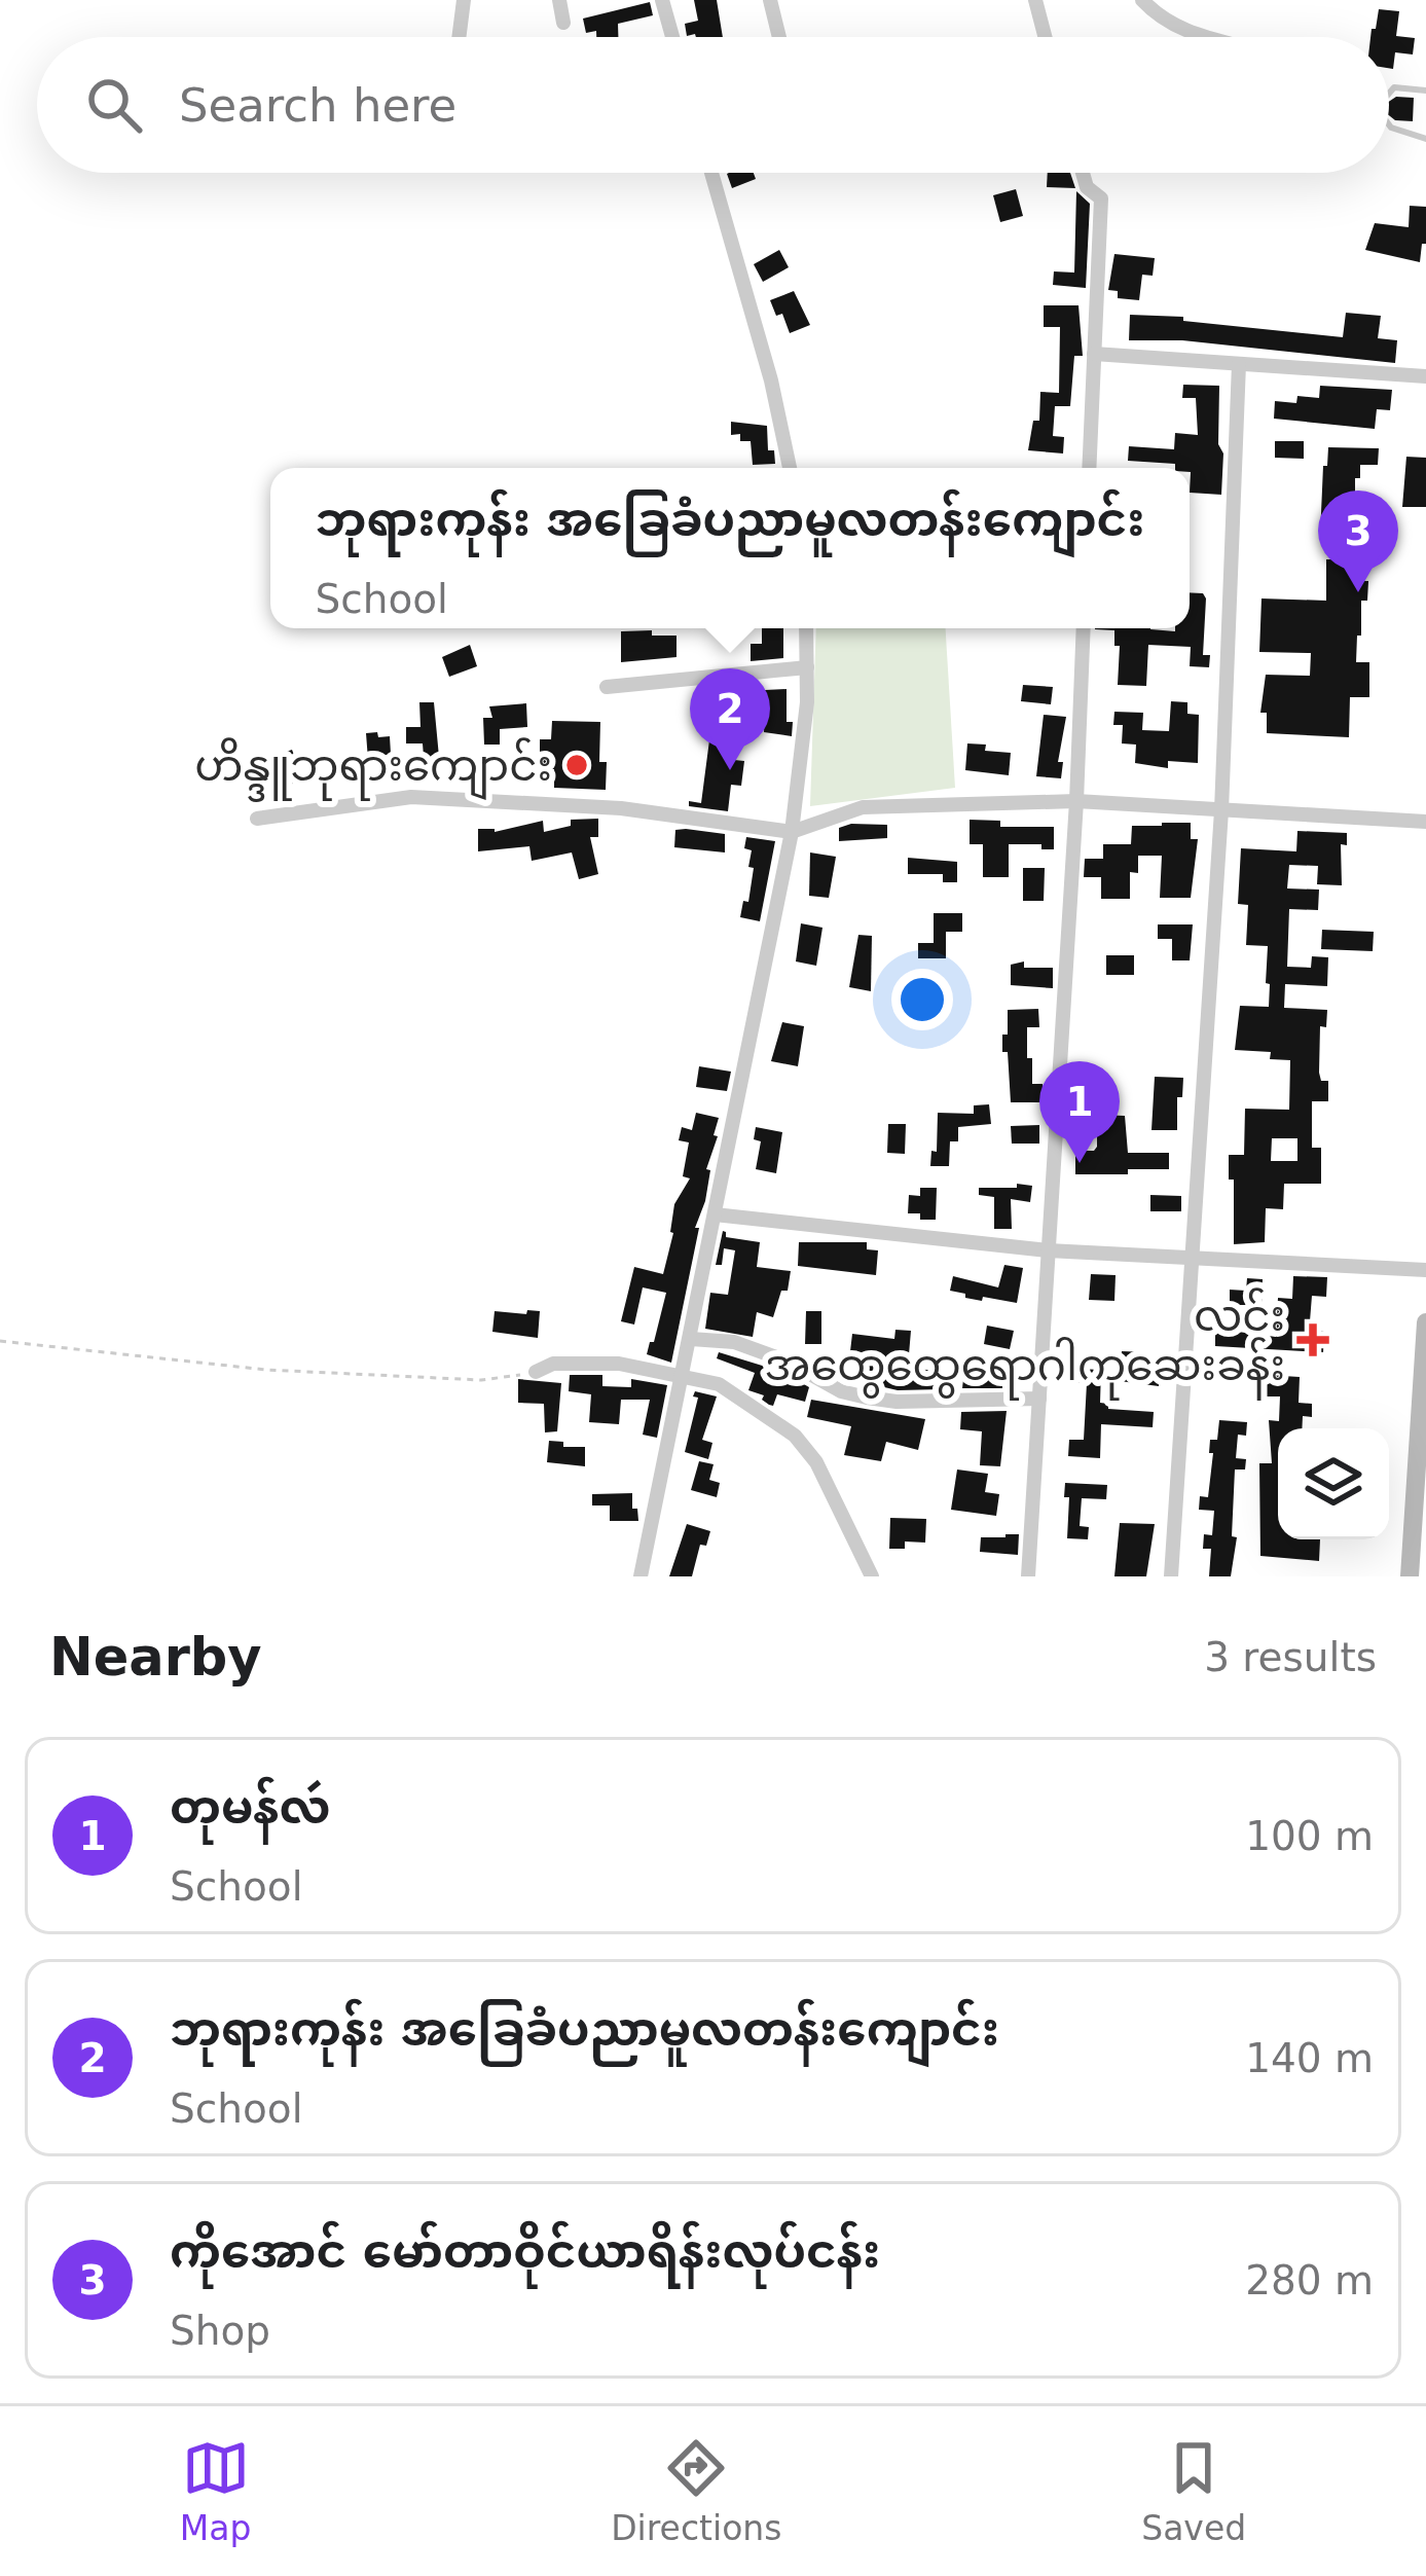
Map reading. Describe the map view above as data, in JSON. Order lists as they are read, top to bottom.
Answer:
{
  "places": {
    "other": ["ဟိန္ဒူဘုရားကျောင်း"],
    "health": ["လင်း အထွေထွေရောဂါကုဆေးခန်း"]
  },
  "page": {
    "search": "Search here",
    "popup": ["ဘုရားကုန်း အခြေခံပညာမူလတန်းကျောင်း", "School"],
    "pins": ["3", "2", "1"],
    "heading": ["Nearby", "3 results"],
    "list": [
      {
        "mark": "1",
        "name": "တုမန်လဴ",
        "note": "School",
        "value": "100 m"
      },
      {
        "mark": "2",
        "name": "ဘုရားကုန်း အခြေခံပညာမူလတန်းကျောင်း",
        "note": "School",
        "value": "140 m"
      },
      {
        "mark": "3",
        "name": "ကိုအောင် မော်တာဝိုင်ယာရိန်းလုပ်ငန်း",
        "note": "Shop",
        "value": "280 m"
      }
    ],
    "nav": ["Map", "Directions", "Saved"]
  }
}
